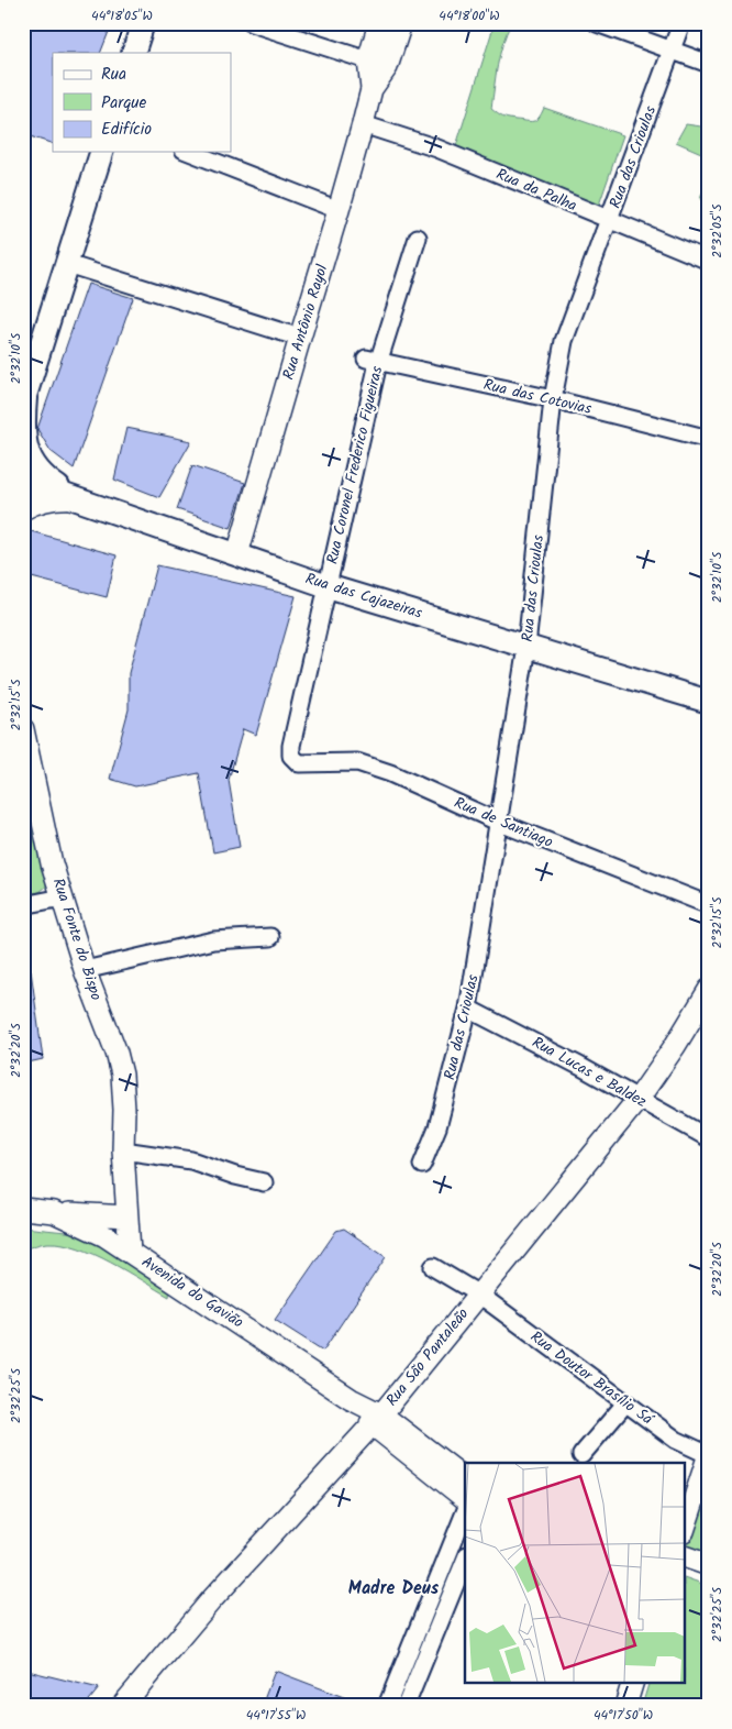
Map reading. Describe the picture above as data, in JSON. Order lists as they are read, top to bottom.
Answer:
{
  "streets": {
    "main road": ["Rua das Cajazeiras"],
    "street": [
      "Rua das Crioulas",
      "Rua da Palha",
      "Rua Antônio Rayol",
      "Rua das Cotovias",
      "Rua Coronel Frederico Figueiras",
      "Rua de Santiago",
      "Rua Fonte do Bispo",
      "Rua Lucas e Baldez",
      "Avenida do Gavião",
      "Rua São Pantaleão",
      "Rua Doutor Brasílio Sá"
    ]
  },
  "crossings": [
    ["Rua das Crioulas", "Rua da Palha"],
    ["Rua das Crioulas", "Rua das Cotovias"],
    ["Rua das Crioulas", "Rua das Cajazeiras"],
    ["Rua das Crioulas", "Rua de Santiago"],
    ["Rua das Crioulas", "Rua Lucas e Baldez"],
    ["Rua da Palha", "Rua Antônio Rayol"],
    ["Rua Antônio Rayol", "Rua das Cajazeiras"],
    ["Rua das Cotovias", "Rua Coronel Frederico Figueiras"],
    ["Rua Coronel Frederico Figueiras", "Rua das Cajazeiras"],
    ["Rua Coronel Frederico Figueiras", "Rua de Santiago"],
    ["Rua Fonte do Bispo", "Avenida do Gavião"],
    ["Rua Lucas e Baldez", "Rua São Pantaleão"],
    ["Avenida do Gavião", "Rua São Pantaleão"],
    ["Rua São Pantaleão", "Rua Doutor Brasílio Sá"]
  ],
  "districts": ["Madre Deus"],
  "legend": ["Rua", "Parque", "Edifício"],
  "coordinates": [
    "44°18'05\"W",
    "44°18'00\"W",
    "2°32'05\"S",
    "2°32'10\"S",
    "2°32'15\"S",
    "2°32'20\"S",
    "2°32'25\"S",
    "44°17'55\"W",
    "44°17'50\"W"
  ]
}
